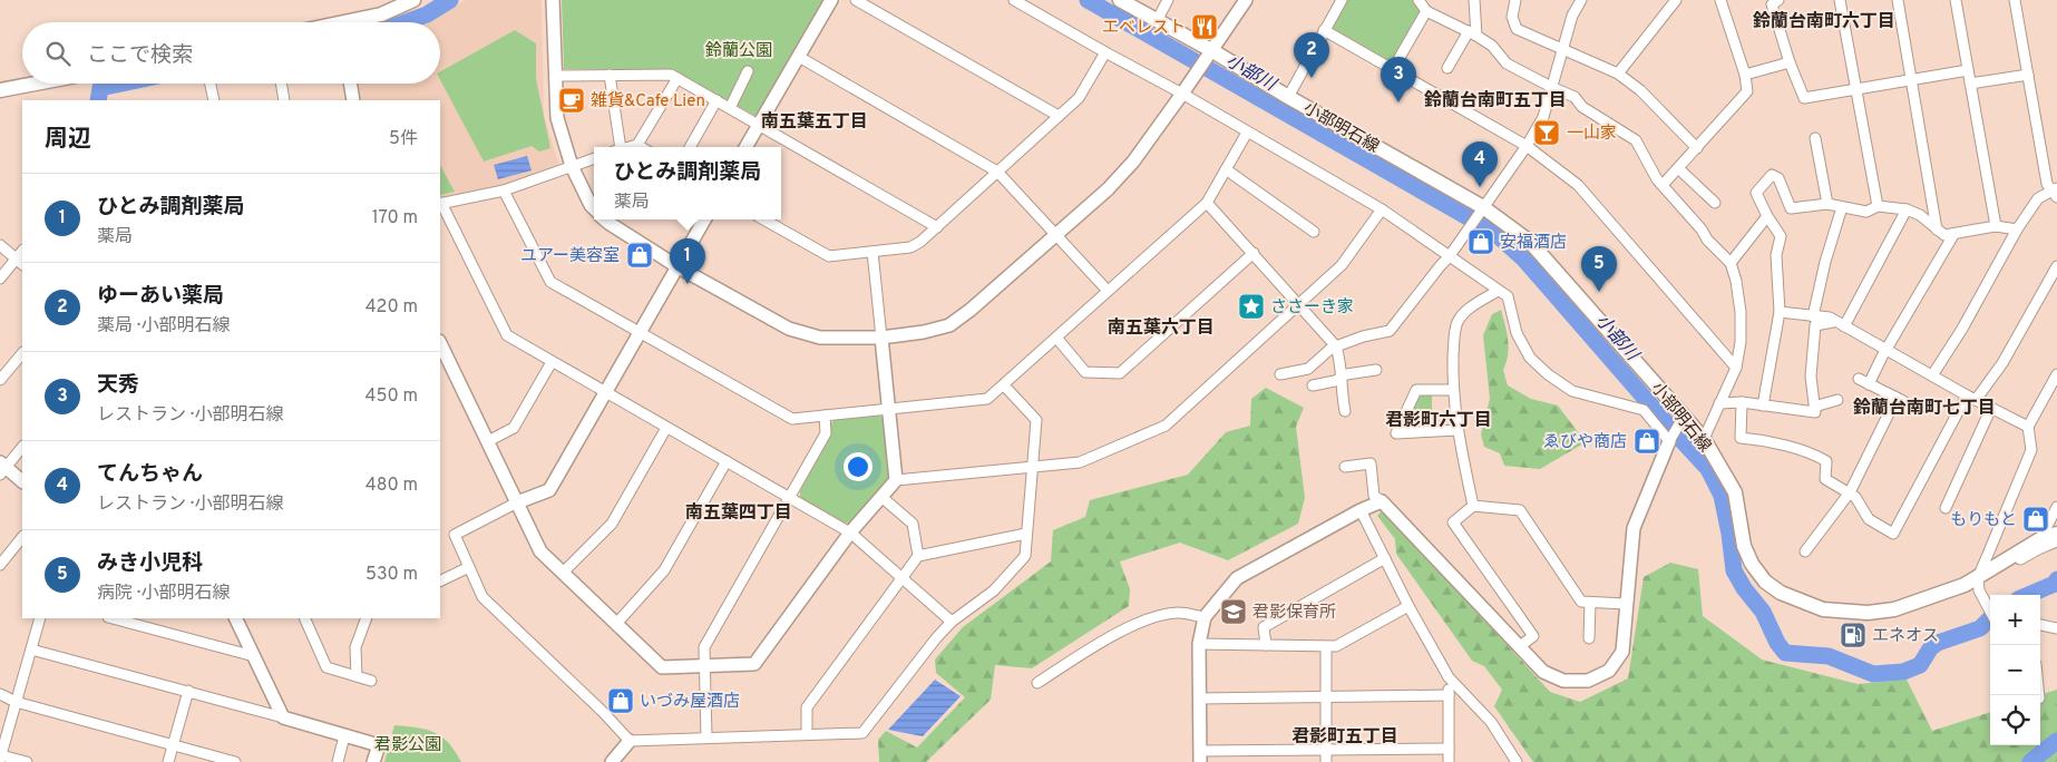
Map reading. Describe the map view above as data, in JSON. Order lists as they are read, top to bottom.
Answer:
{
  "streets": {
    "main road": ["小部明石線"]
  },
  "districts": [
    "鈴蘭台南町六丁目",
    "鈴蘭台南町五丁目",
    "南五葉五丁目",
    "南五葉六丁目",
    "鈴蘭台南町七丁目",
    "君影町六丁目",
    "南五葉四丁目",
    "君影町五丁目"
  ],
  "water": ["小部川"],
  "parks": ["鈴蘭公園", "君影公園"],
  "places": {
    "restaurant": ["エベレスト"],
    "cafe": ["雑貨&Cafe Lien"],
    "bar": ["一山家"],
    "shop": [
      "安福酒店",
      "ユアー美容室",
      "ゑびや商店",
      "もりもと",
      "いづみ屋酒店"
    ],
    "place": ["ささーき家"],
    "school or university": ["君影保育所"],
    "fuel station": ["エネオス"]
  },
  "page": {
    "search": "ここで検索",
    "pins": [
      "2",
      "3",
      "4",
      "1",
      "5"
    ],
    "heading": ["周辺", "5件"],
    "popup": ["ひとみ調剤薬局", "薬局"],
    "list": [
      {
        "mark": "1",
        "name": "ひとみ調剤薬局",
        "note": "薬局",
        "value": "170 m"
      },
      {
        "mark": "2",
        "name": "ゆーあい薬局",
        "note": "薬局 · 小部明石線",
        "value": "420 m"
      },
      {
        "mark": "3",
        "name": "天秀",
        "note": "レストラン · 小部明石線",
        "value": "450 m"
      },
      {
        "mark": "4",
        "name": "てんちゃん",
        "note": "レストラン · 小部明石線",
        "value": "480 m"
      },
      {
        "mark": "5",
        "name": "みき小児科",
        "note": "病院 · 小部明石線",
        "value": "530 m"
      }
    ],
    "map_buttons": ["+", "−"]
  }
}
